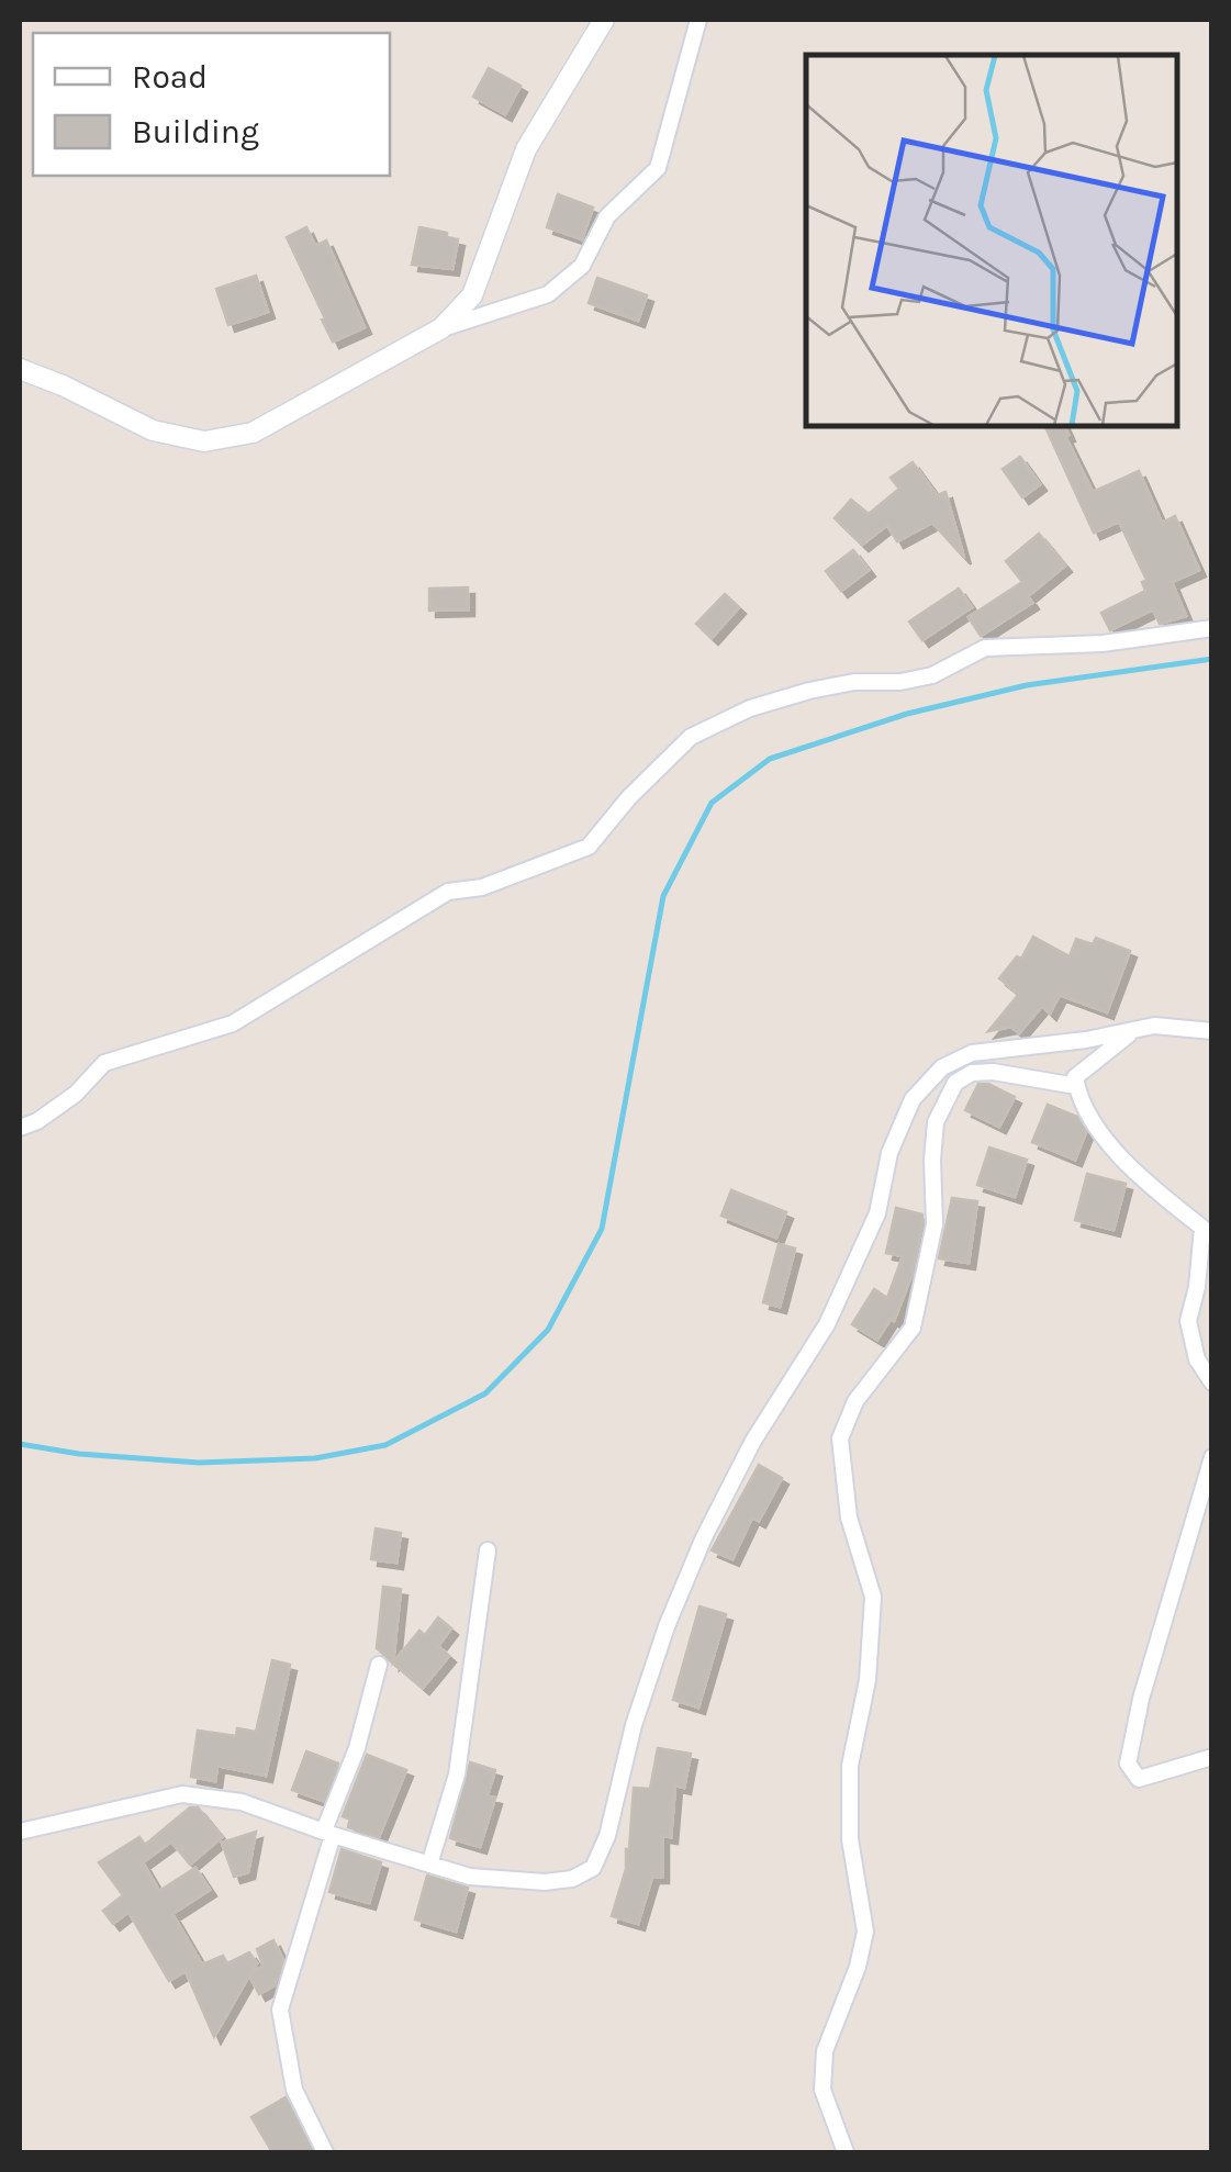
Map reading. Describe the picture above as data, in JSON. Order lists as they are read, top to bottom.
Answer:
{
  "legend": ["Road", "Building"]
}
